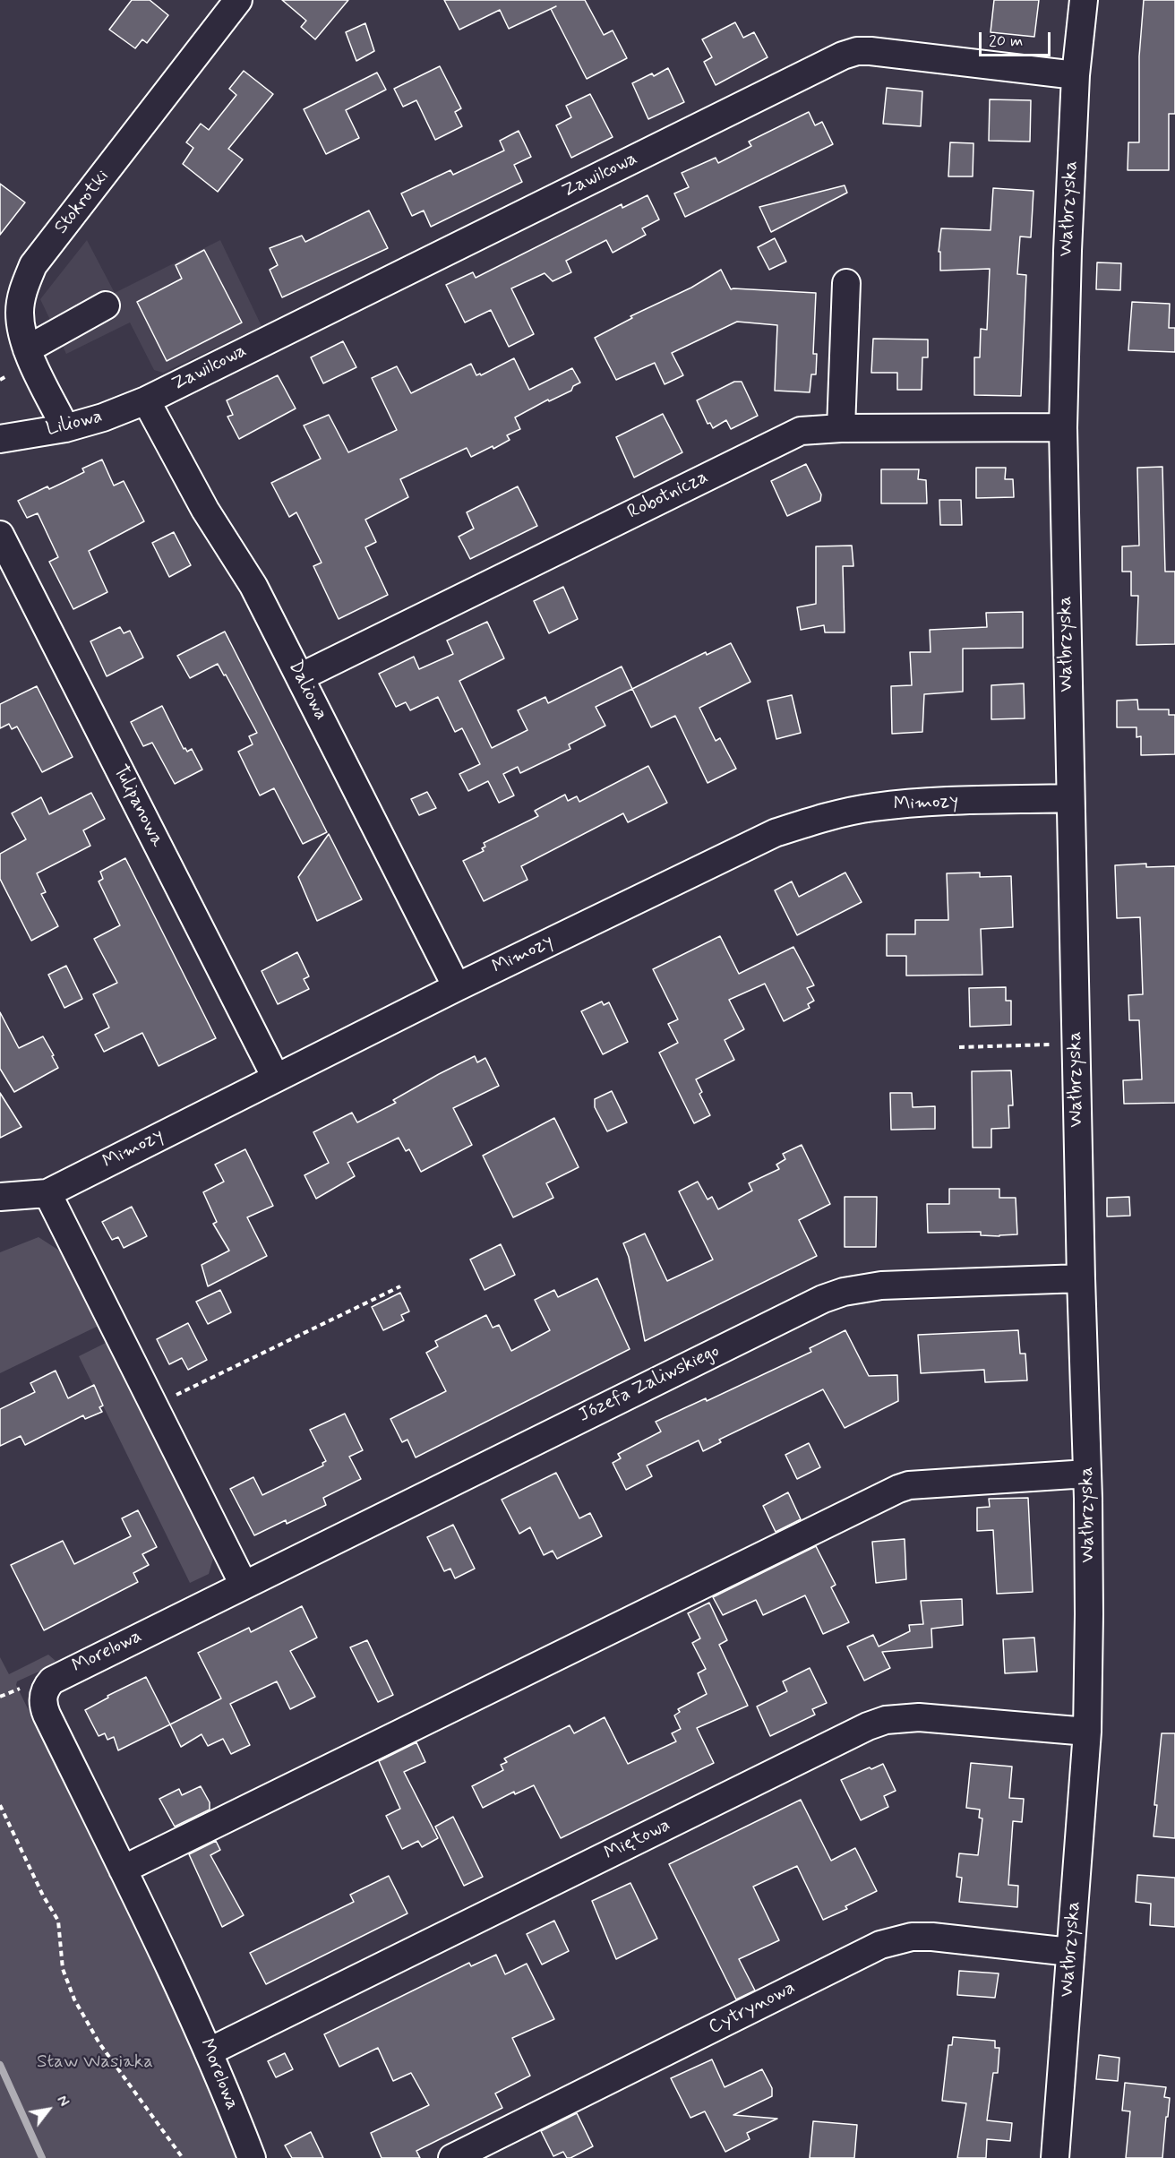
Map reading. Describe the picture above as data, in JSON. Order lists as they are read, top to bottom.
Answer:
{
  "streets": {
    "street": [
      "Zawilcowa",
      "Stokrotki",
      "Wałbrzyska",
      "Liliowa",
      "Robotnicza",
      "Daliowa",
      "Mimozy",
      "Tulipanowa",
      "Józefa Zaliwskiego",
      "Morelowa",
      "Miętowa",
      "Cytrynowa"
    ]
  },
  "crossings": [
    ["Zawilcowa", "Wałbrzyska"],
    ["Zawilcowa", "Liliowa"],
    ["Zawilcowa", "Daliowa"],
    ["Stokrotki", "Liliowa"],
    ["Wałbrzyska", "Robotnicza"],
    ["Wałbrzyska", "Mimozy"],
    ["Wałbrzyska", "Józefa Zaliwskiego"],
    ["Wałbrzyska", "Miętowa"],
    ["Wałbrzyska", "Cytrynowa"],
    ["Liliowa", "Daliowa"],
    ["Robotnicza", "Daliowa"],
    ["Daliowa", "Mimozy"],
    ["Mimozy", "Tulipanowa"],
    ["Józefa Zaliwskiego", "Morelowa"],
    ["Morelowa", "Miętowa"]
  ],
  "parks": ["Staw Wasiaka"],
  "scale_bar": "20 m",
  "north": "top right"
}
